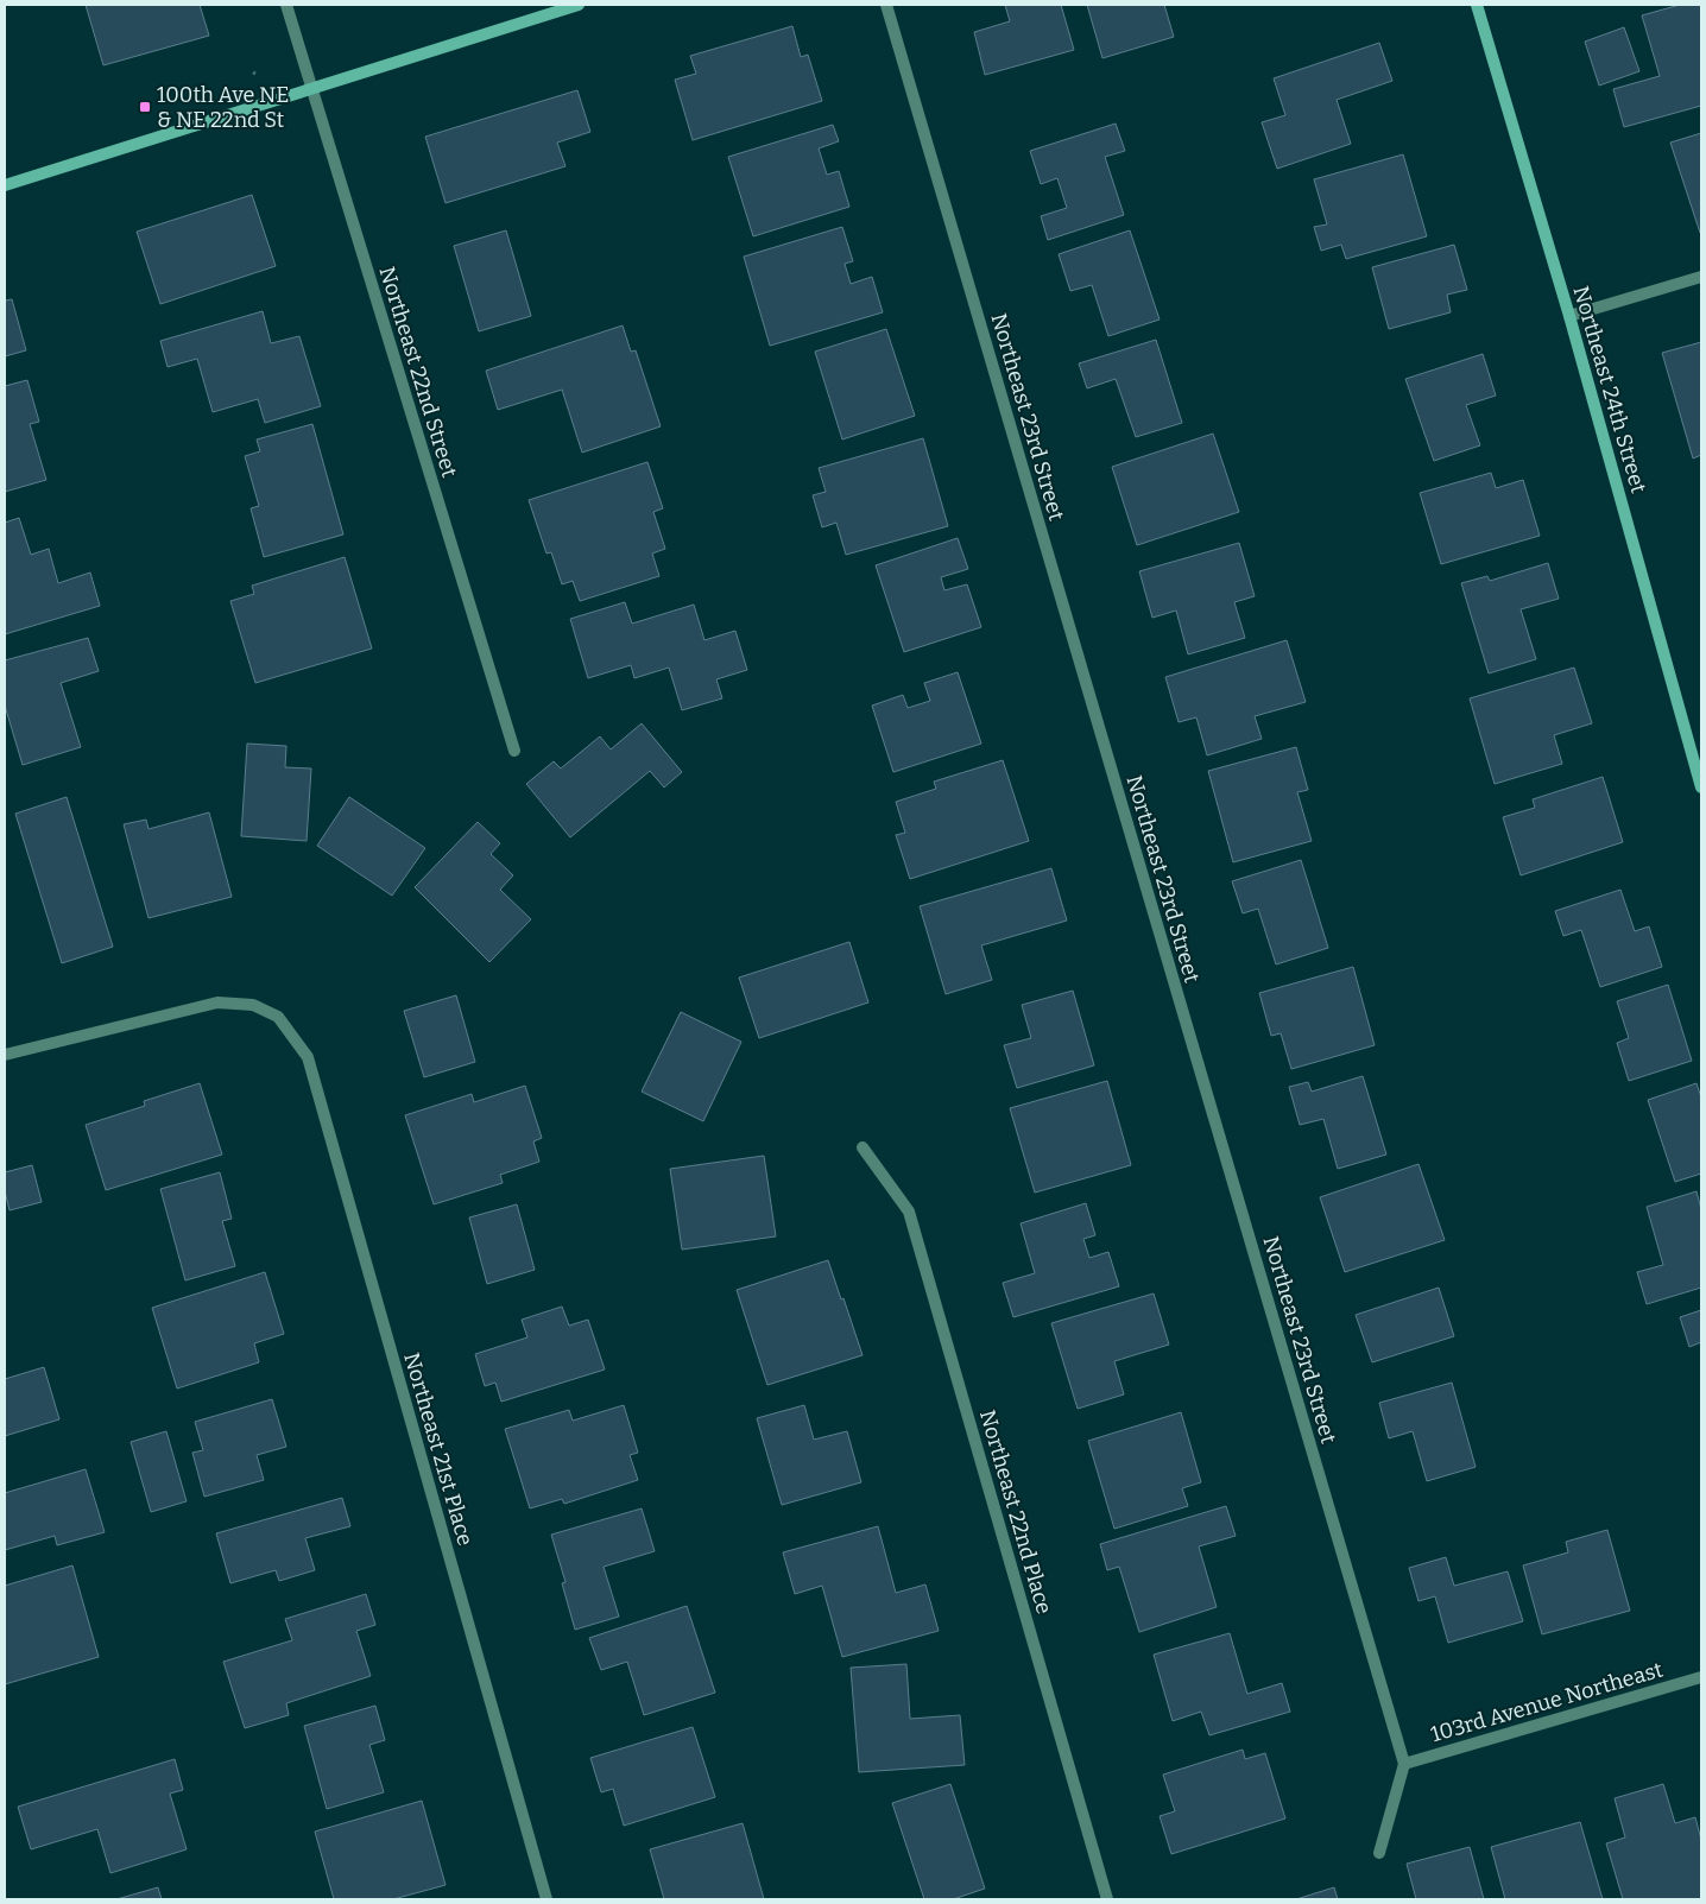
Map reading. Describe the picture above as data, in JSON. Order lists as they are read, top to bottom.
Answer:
{
  "streets": {
    "main road": ["Northeast 24th Street"],
    "street": [
      "Northeast 22nd Street",
      "Northeast 23rd Street",
      "Northeast 21st Place",
      "Northeast 22nd Place",
      "103rd Avenue Northeast"
    ]
  },
  "crossings": [
    ["Northeast 23rd Street", "103rd Avenue Northeast"]
  ],
  "places": {
    "transit": ["100th Ave NE & NE 22nd St"]
  }
}
